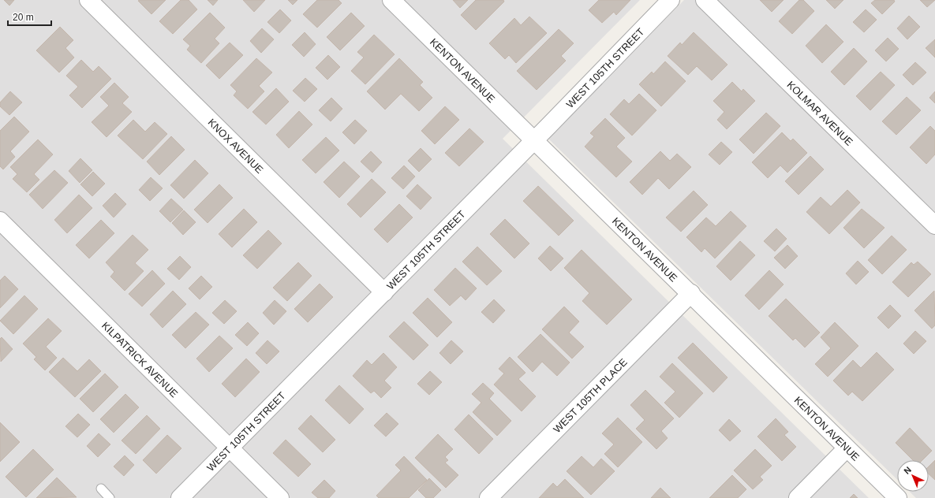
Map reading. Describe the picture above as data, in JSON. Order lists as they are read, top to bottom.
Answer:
{
  "streets": {
    "street": [
      "WEST 105TH STREET",
      "KENTON AVENUE",
      "KOLMAR AVENUE",
      "KNOX AVENUE",
      "KILPATRICK AVENUE",
      "WEST 105TH PLACE"
    ]
  },
  "crossings": [
    ["WEST 105TH STREET", "KENTON AVENUE"],
    ["WEST 105TH STREET", "KNOX AVENUE"],
    ["WEST 105TH STREET", "KILPATRICK AVENUE"],
    ["KENTON AVENUE", "WEST 105TH PLACE"]
  ],
  "scale_bar": "20 m",
  "north": "top left"
}
